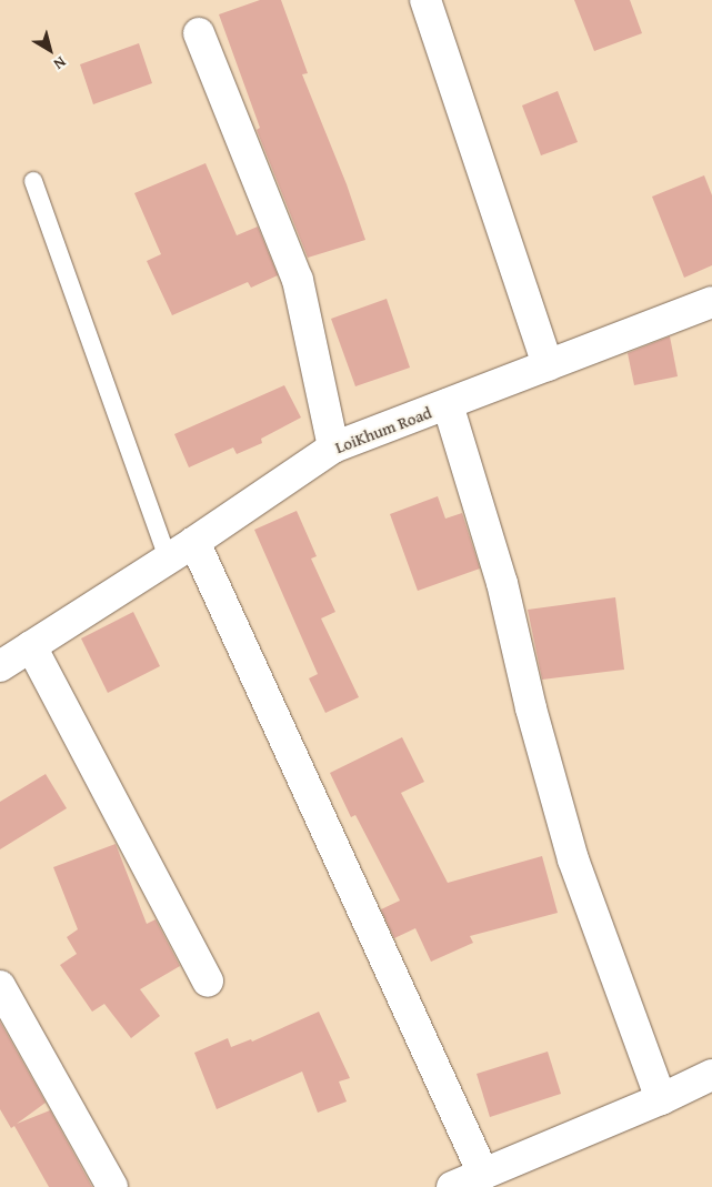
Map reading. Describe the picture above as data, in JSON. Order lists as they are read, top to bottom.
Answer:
{
  "streets": {
    "street": ["LoiKhum Road"]
  },
  "north": "bottom right"
}
